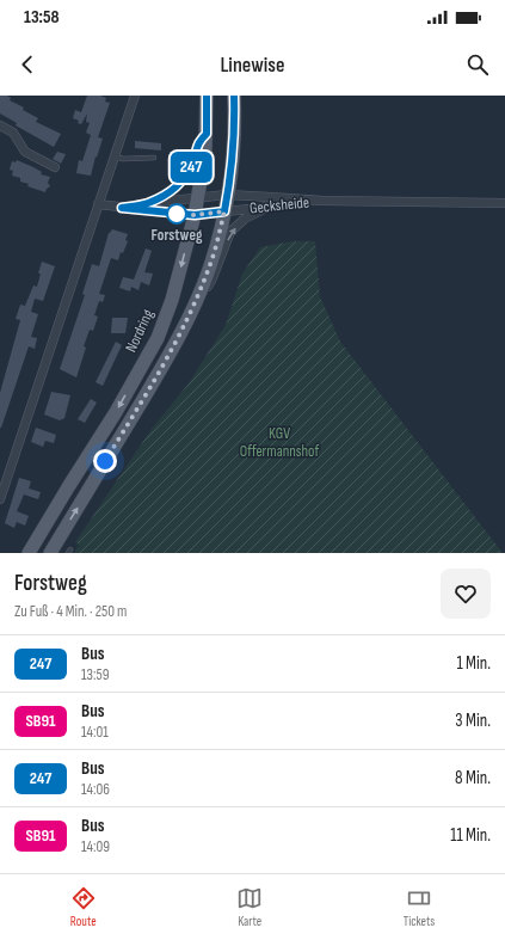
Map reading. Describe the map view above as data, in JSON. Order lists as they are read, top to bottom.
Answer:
{
  "streets": {
    "main road": ["Nordring"],
    "street": ["Gecksheide"]
  },
  "crossings": [
    ["Gecksheide", "Nordring"]
  ],
  "parks": ["KGV Offermannshof"],
  "places": ["Forstweg"],
  "lines": ["bus line 247"],
  "page": {
    "status": "13:58",
    "header": "Linewise",
    "on_map": "247",
    "heading": ["Forstweg", "Zu Fuß · 4 Min. · 250 m"],
    "list": [
      {
        "mark": "247",
        "name": "Bus",
        "note": "13:59",
        "value": "1 Min."
      },
      {
        "mark": "SB91",
        "name": "Bus",
        "note": "14:01",
        "value": "3 Min."
      },
      {
        "mark": "247",
        "name": "Bus",
        "note": "14:06",
        "value": "8 Min."
      },
      {
        "mark": "SB91",
        "name": "Bus",
        "note": "14:09",
        "value": "11 Min."
      }
    ],
    "tabs": ["Route", "Karte", "Tickets"]
  }
}
